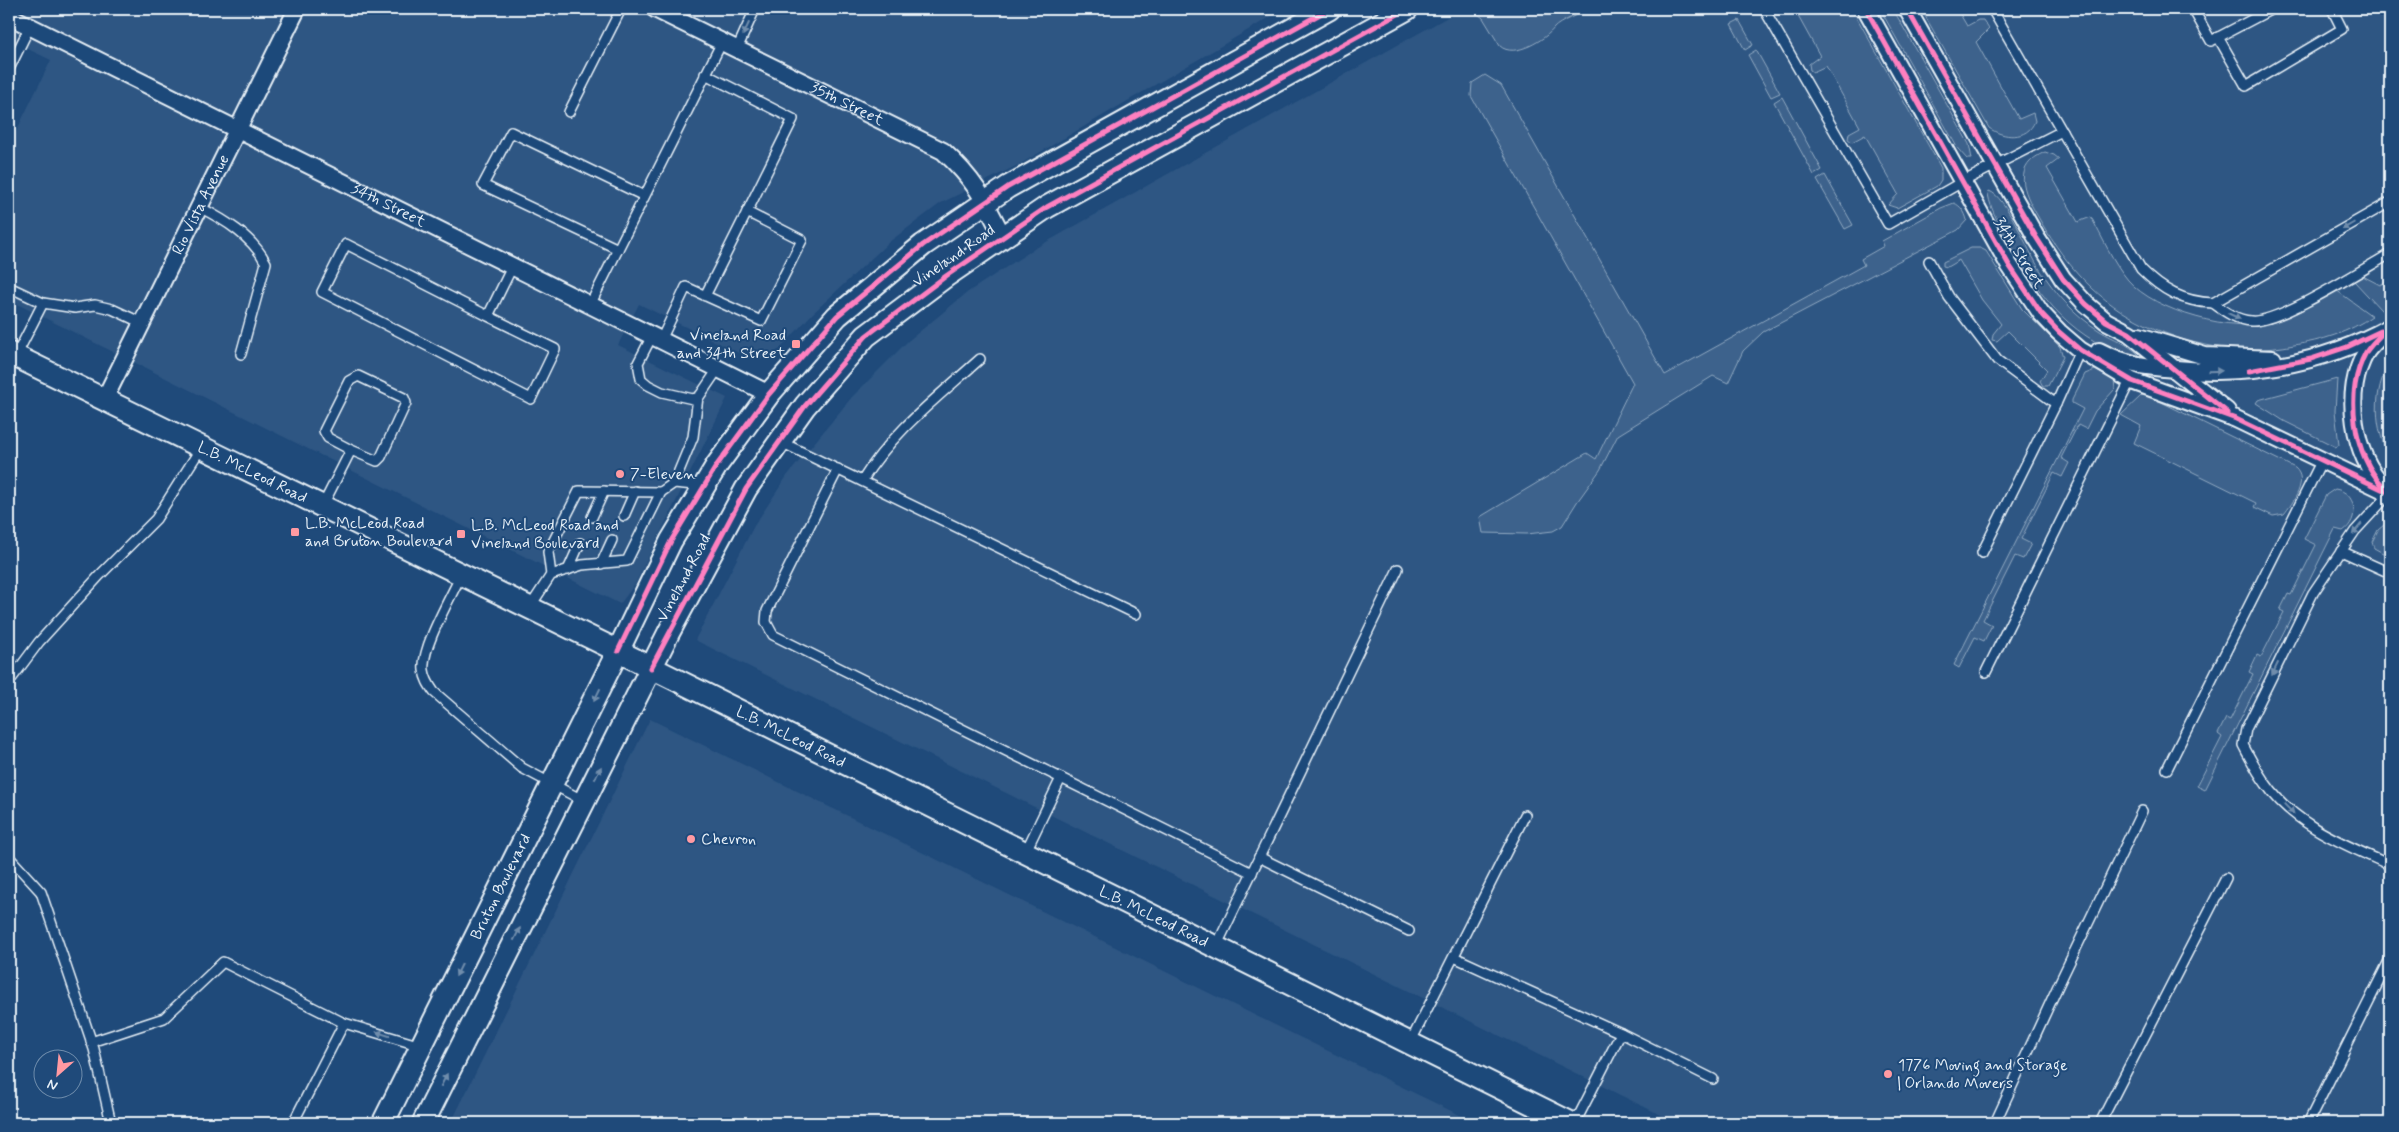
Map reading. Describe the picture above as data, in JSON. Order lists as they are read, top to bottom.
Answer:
{
  "streets": {
    "street": [
      "35th Street",
      "Rio Vista Avenue",
      "34th Street",
      "Vineland Road",
      "L.B. McLeod Road",
      "Bruton Boulevard"
    ]
  },
  "crossings": [
    ["35th Street", "Vineland Road"],
    ["Rio Vista Avenue", "34th Street"],
    ["Rio Vista Avenue", "L.B. McLeod Road"],
    ["34th Street", "Vineland Road"],
    ["Vineland Road", "L.B. McLeod Road"],
    ["Vineland Road", "Bruton Boulevard"],
    ["L.B. McLeod Road", "Bruton Boulevard"]
  ],
  "places": {
    "transit": ["Vineland Road and 34th Street", "L.B. McLeod Road and Bruton Boulevard", "L.B. McLeod Road and Vineland Boulevard"],
    "other": ["7-Eleven", "Chevron", "1776 Moving and Storage | Orlando Movers"]
  },
  "north": "bottom left"
}
